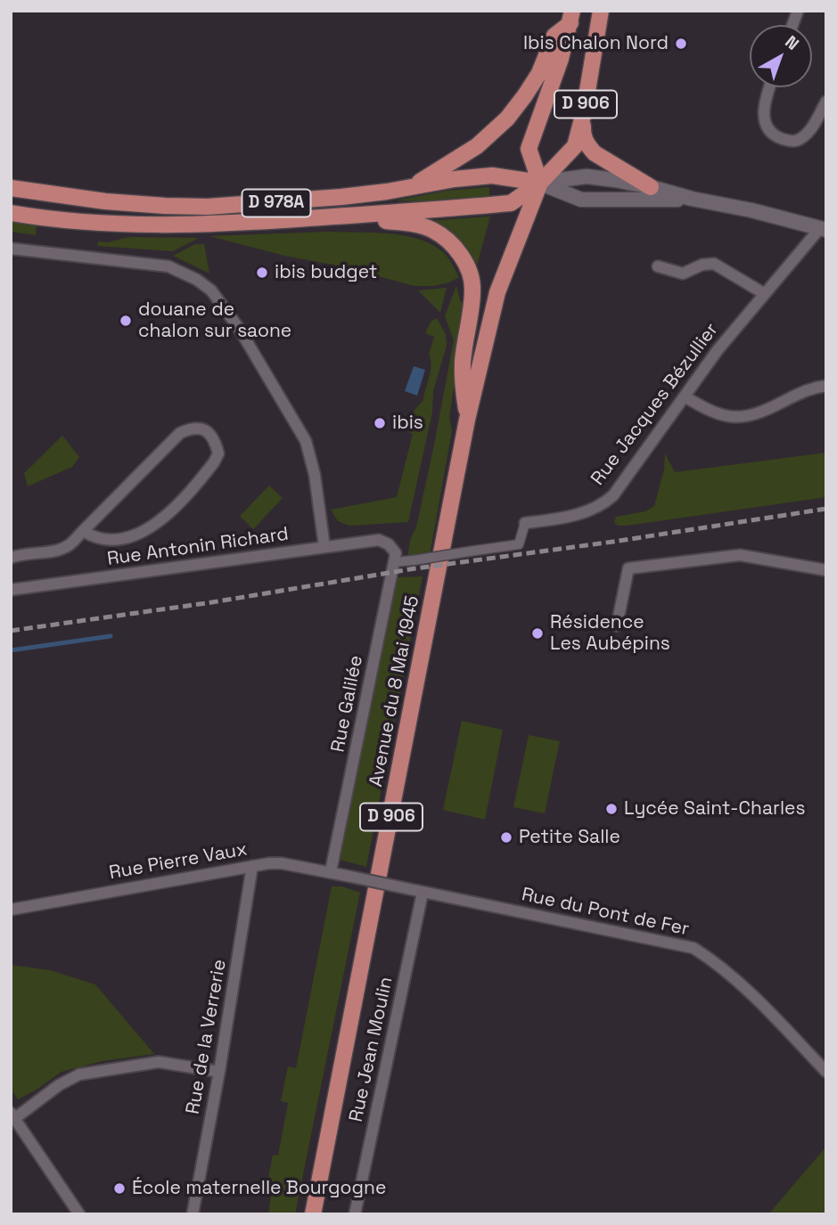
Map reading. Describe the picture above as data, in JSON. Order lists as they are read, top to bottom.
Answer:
{
  "streets": {
    "main road": ["D 906", "D 978A", "Avenue du 8 Mai 1945"],
    "street": [
      "Rue Jacques Bézullier",
      "Rue Antonin Richard",
      "Rue Galilée",
      "Rue Pierre Vaux",
      "Rue du Pont de Fer",
      "Rue de la Verrerie",
      "Rue Jean Moulin"
    ]
  },
  "crossings": [
    ["D 906", "D 978A"],
    ["D 906", "Avenue du 8 Mai 1945"],
    ["D 978A", "Avenue du 8 Mai 1945"],
    ["Rue Antonin Richard", "Rue Galilée"],
    ["Rue Galilée", "Rue Pierre Vaux"],
    ["Rue Pierre Vaux", "Rue du Pont de Fer"],
    ["Rue Pierre Vaux", "Rue de la Verrerie"],
    ["Rue du Pont de Fer", "Rue Jean Moulin"]
  ],
  "places": [
    "Ibis Chalon Nord",
    "ibis budget",
    "douane de chalon sur saone",
    "ibis",
    "Résidence Les Aubépins",
    "Lycée Saint-Charles",
    "Petite Salle",
    "École maternelle Bourgogne"
  ],
  "north": "top right"
}
